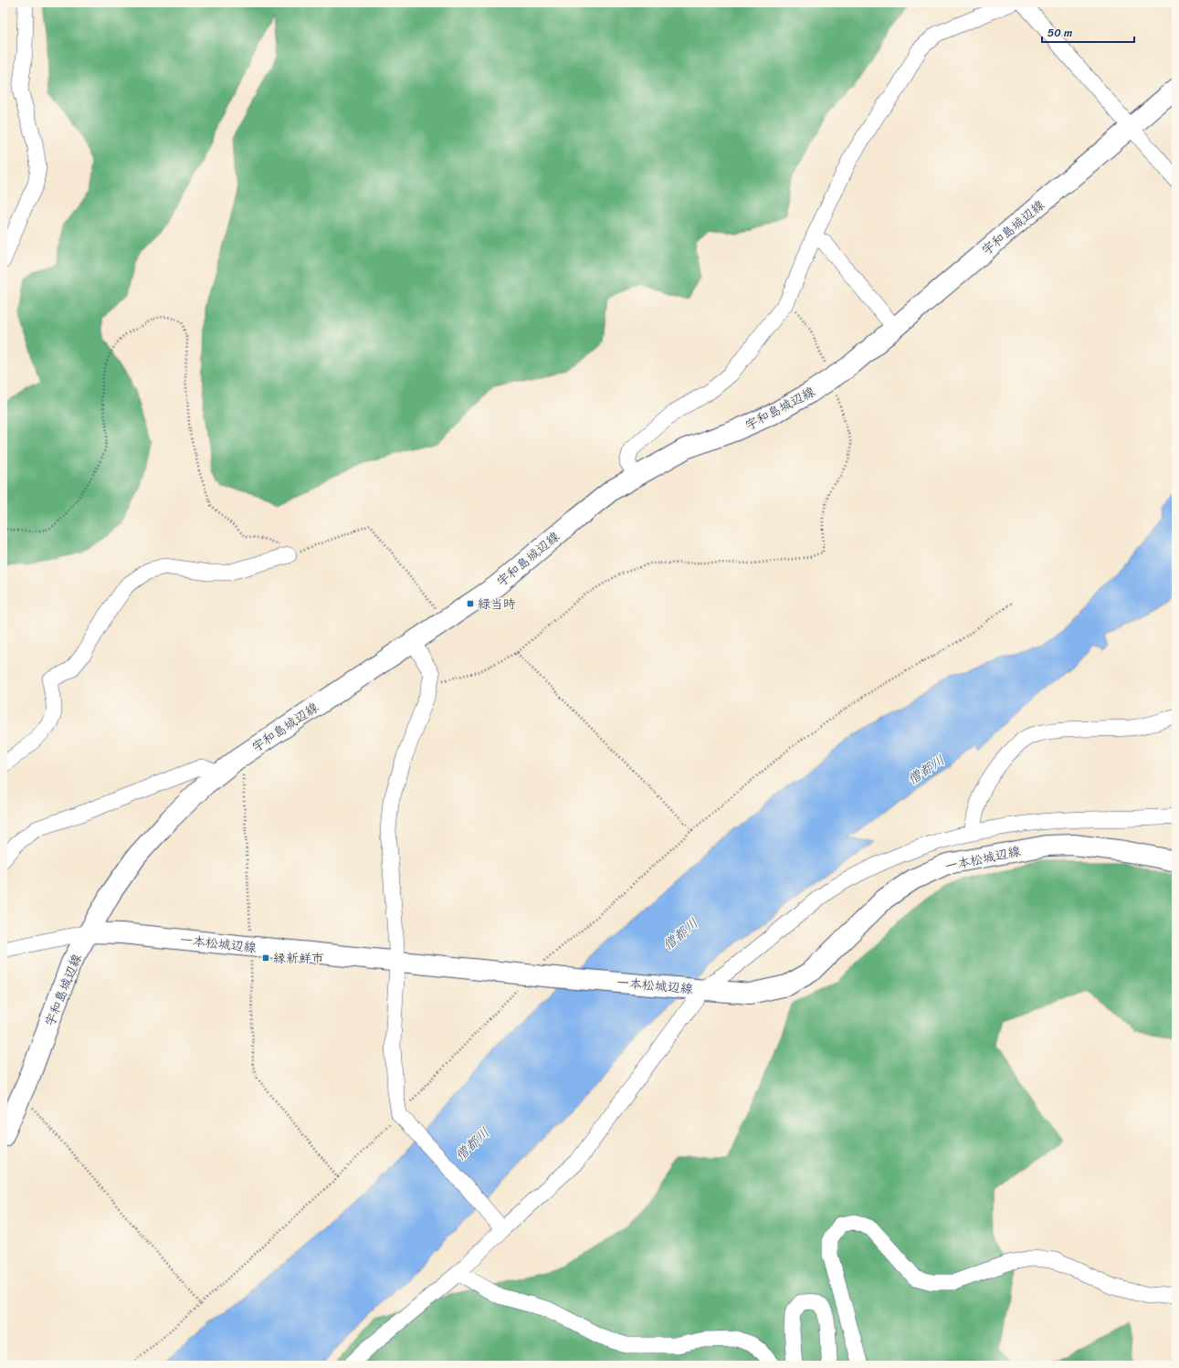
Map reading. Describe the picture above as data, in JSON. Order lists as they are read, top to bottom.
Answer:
{
  "streets": {
    "main road": ["宇和島城辺線", "一本松城辺線"]
  },
  "crossings": [
    ["宇和島城辺線", "一本松城辺線"]
  ],
  "water": ["僧都川"],
  "places": {
    "transit": ["緑当時", "縁新鮮市"]
  },
  "scale_bar": "50 m"
}
